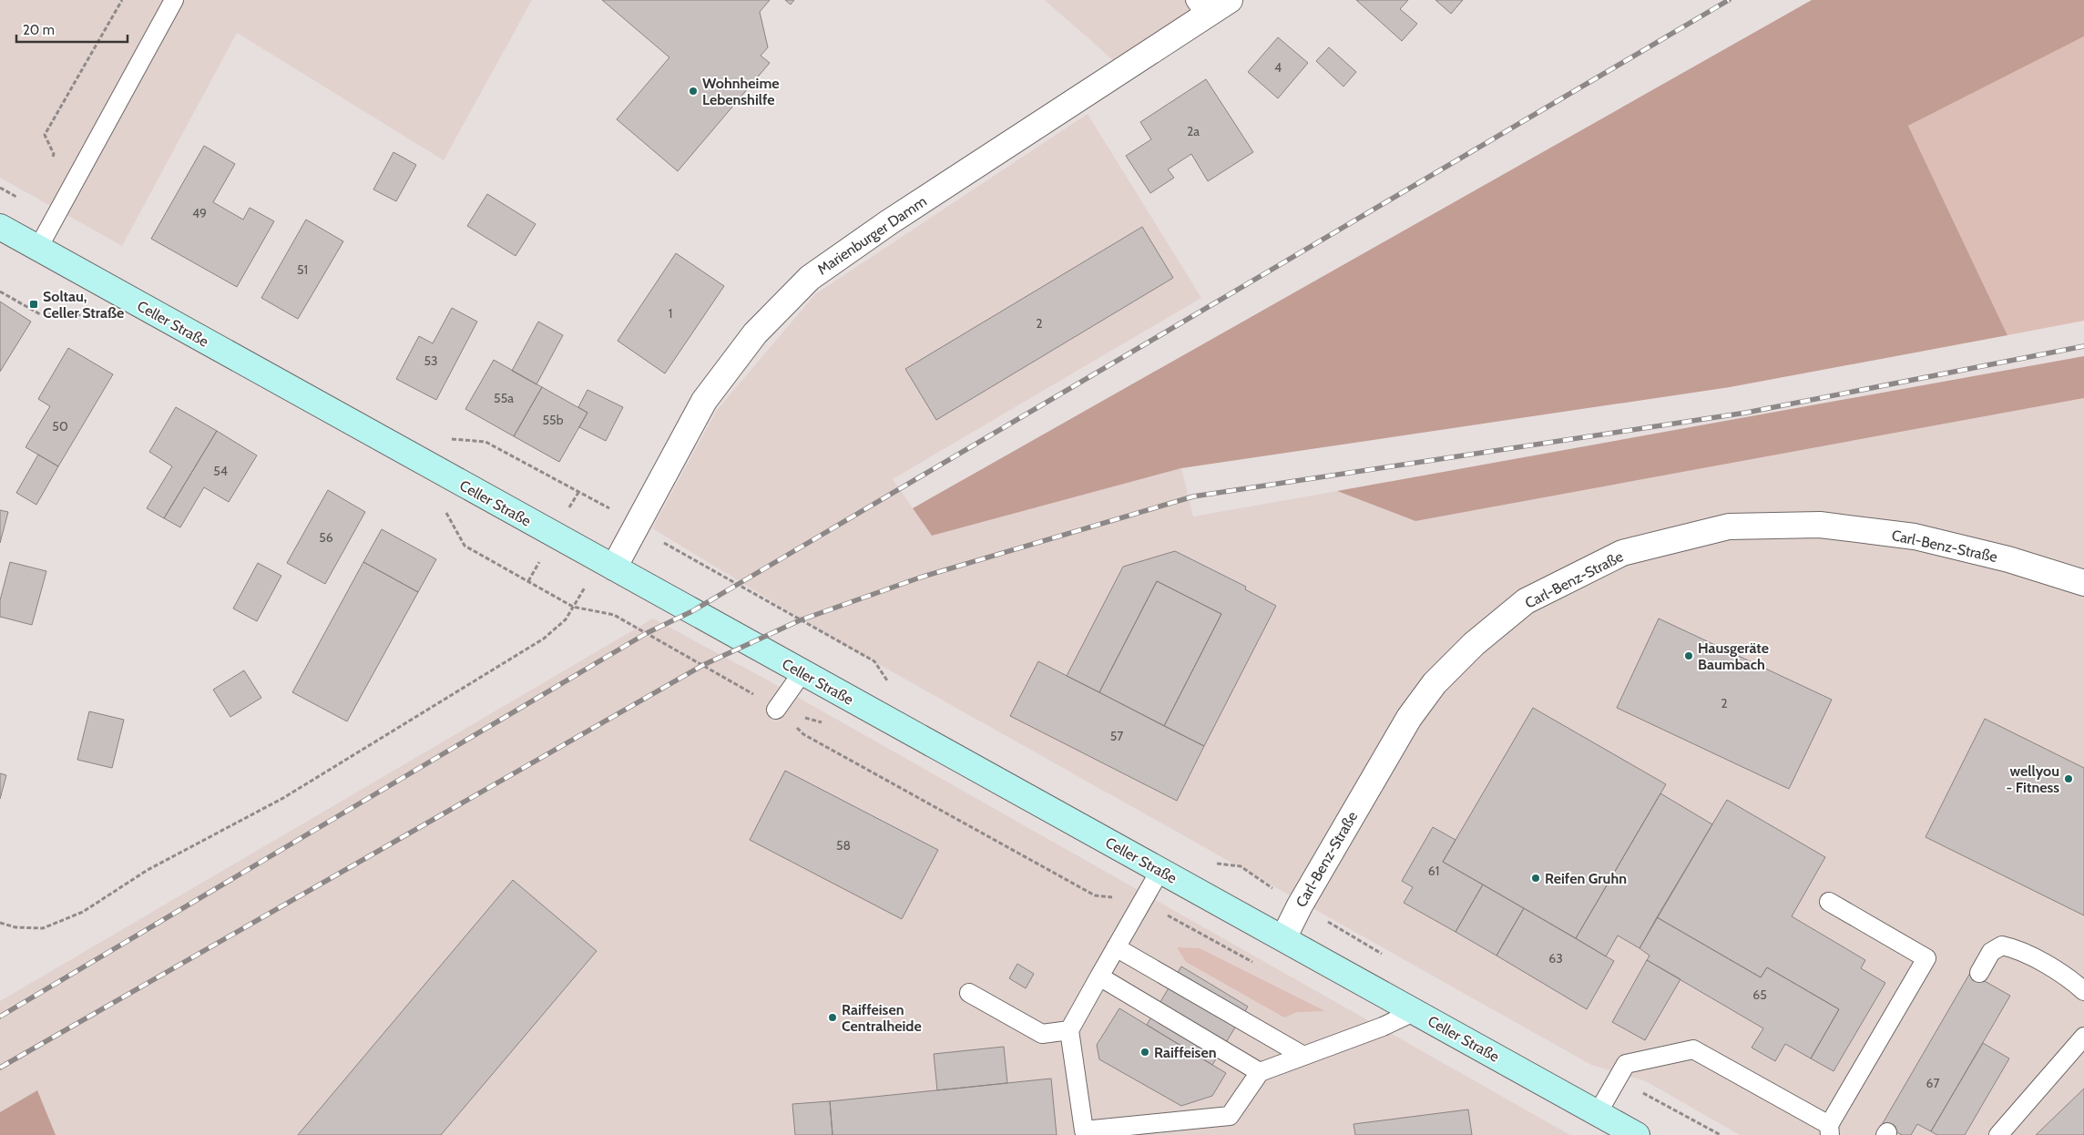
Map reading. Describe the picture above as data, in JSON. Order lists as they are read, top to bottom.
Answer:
{
  "streets": {
    "main road": ["Celler Straße"],
    "street": ["Marienburger Damm", "Carl-Benz-Straße"]
  },
  "crossings": [
    ["Marienburger Damm", "Celler Straße"],
    ["Celler Straße", "Carl-Benz-Straße"]
  ],
  "places": {
    "other": [
      "Wohnheime Lebenshilfe",
      "Hausgeräte Baumbach",
      "wellyou - Fitness",
      "Reifen Gruhn",
      "Raiffeisen Centralheide",
      "Raiffeisen"
    ],
    "transit": ["Soltau, Celler Straße"]
  },
  "house_numbers": [
    "4",
    "2a",
    "49",
    "51",
    "1",
    "2",
    "53",
    "55a",
    "55b",
    "50",
    "54",
    "56",
    "2",
    "57",
    "58",
    "61",
    "63",
    "65",
    "67"
  ],
  "scale_bar": "20 m"
}
